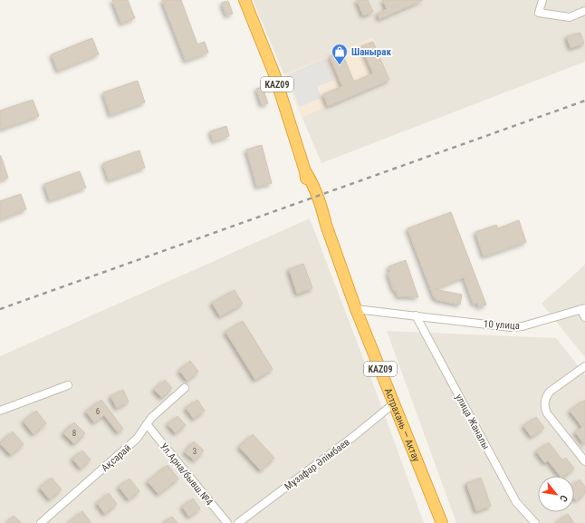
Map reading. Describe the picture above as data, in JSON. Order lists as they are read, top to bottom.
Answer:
{
  "streets": {
    "highway": ["KAZ09", "Астрахань — Актау"],
    "street": [
      "10 улица",
      "улица Жаналы",
      "Ақсарай",
      "Мұзафар Әлімбаев",
      "Ул.Арна/бывш.№4"
    ]
  },
  "crossings": [
    ["10 улица", "улица Жаналы"],
    ["10 улица", "Астрахань — Актау"],
    ["Астрахань — Актау", "Мұзафар Әлімбаев"],
    ["Ақсарай", "Ул.Арна/бывш.№4"]
  ],
  "places": {
    "shop": ["Шанырак"]
  },
  "house_numbers": ["6", "8", "3"],
  "north": "bottom right"
}
